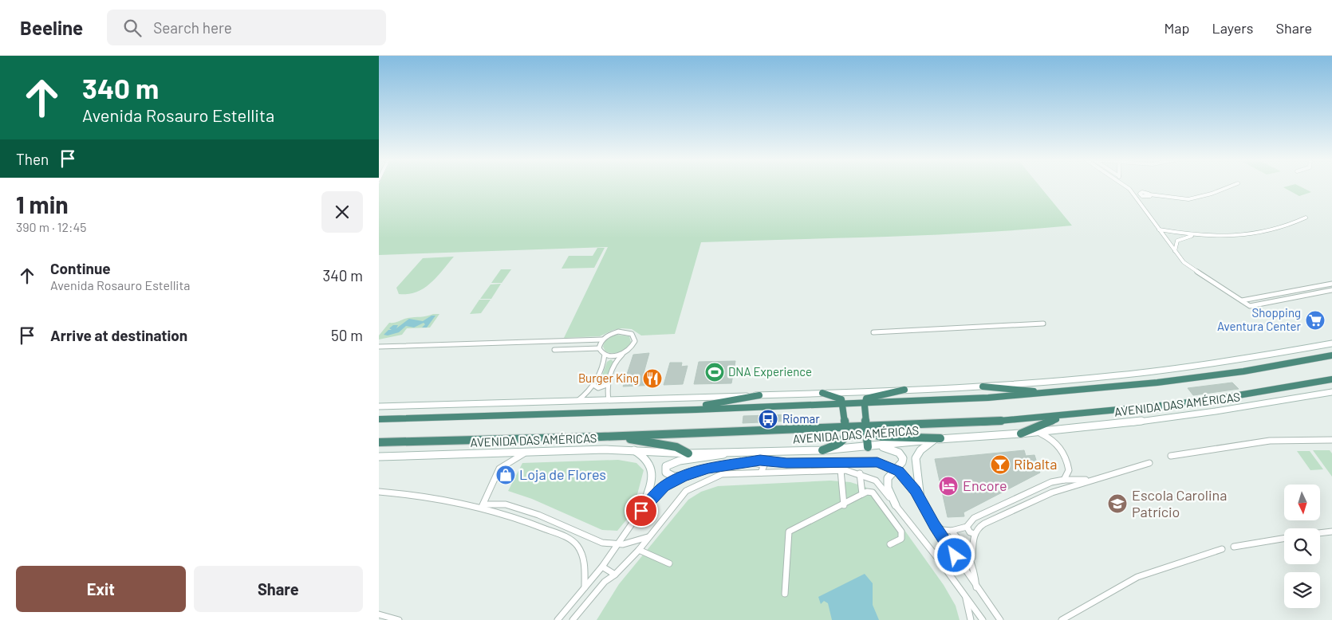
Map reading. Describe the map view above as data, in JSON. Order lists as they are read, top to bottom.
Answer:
{
  "streets": {
    "highway": ["AVENIDA DAS AMÉRICAS"]
  },
  "places": {
    "supermarket": ["Shopping Aventura Center"],
    "sports": ["DNA Experience"],
    "restaurant": ["Burger King"],
    "bus stop": ["Riomar"],
    "bar": ["Ribalta"],
    "shop": ["Loja de Flores"],
    "hotel": ["Encore"],
    "school or university": ["Escola Carolina Patrício"]
  },
  "north": "bottom",
  "page": {
    "header": "Beeline",
    "search": "Search here",
    "nav": ["Map", "Layers", "Share"],
    "turn": ["340 m", "Avenida Rosauro Estellita"],
    "then": "Then",
    "heading": ["1 min", "390 m · 12:45"],
    "list": [
      {
        "name": "Continue",
        "note": "Avenida Rosauro Estellita",
        "value": "340 m"
      },
      {
        "name": "Arrive at destination",
        "value": "50 m"
      }
    ],
    "buttons": ["Exit", "Share"]
  }
}
